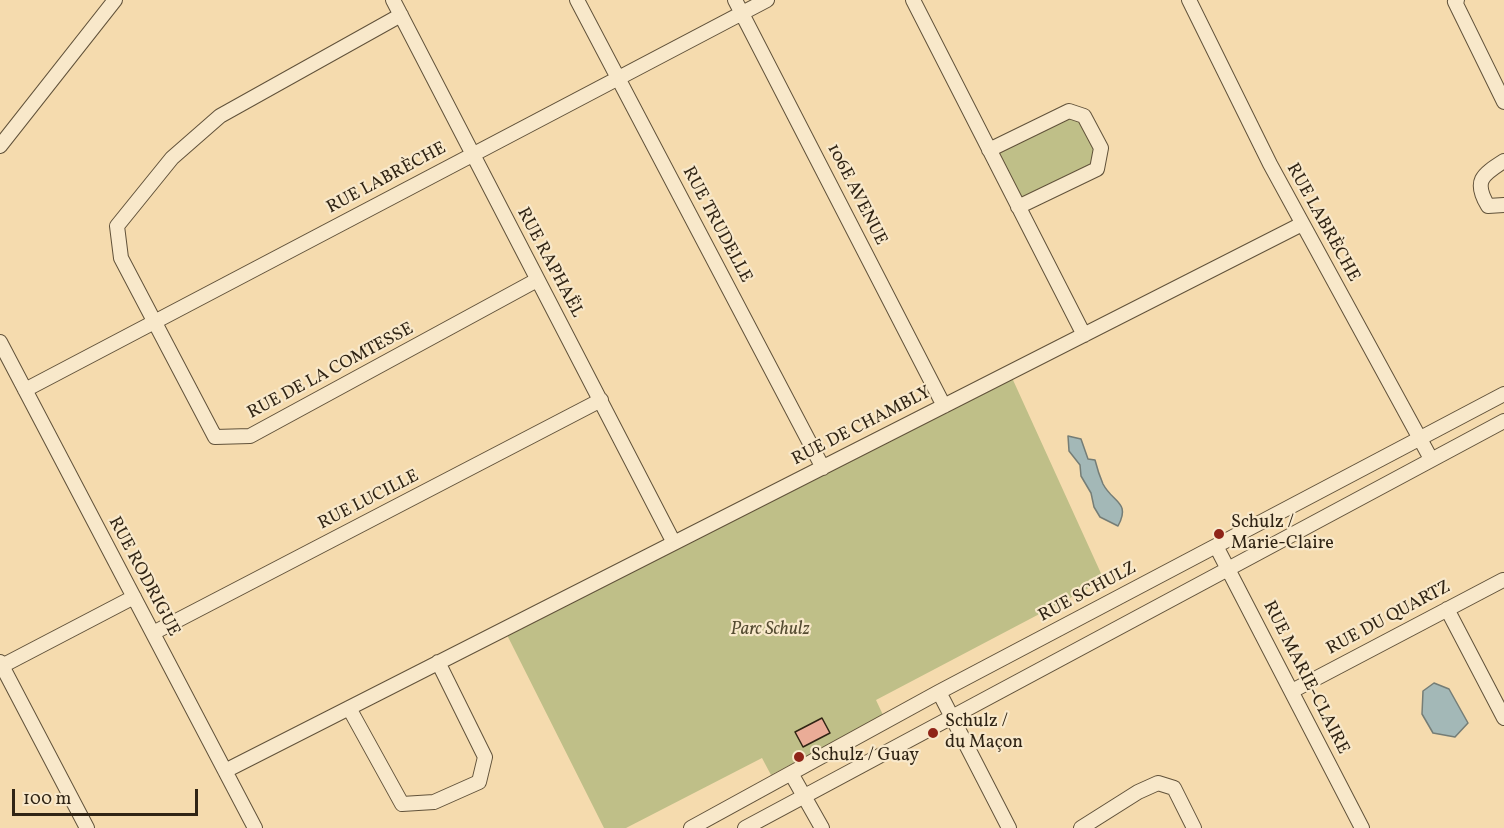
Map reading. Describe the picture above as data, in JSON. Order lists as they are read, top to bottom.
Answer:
{
  "streets": {
    "street": [
      "RUE LABRÈCHE",
      "106E AVENUE",
      "RUE TRUDELLE",
      "RUE RAPHAËL",
      "RUE DE LA COMTESSE",
      "RUE DE CHAMBLY",
      "RUE LUCILLE",
      "RUE RODRIGUE",
      "RUE SCHULZ",
      "RUE DU QUARTZ",
      "RUE MARIE-CLAIRE"
    ]
  },
  "crossings": [
    ["RUE LABRÈCHE", "106E AVENUE"],
    ["RUE LABRÈCHE", "RUE TRUDELLE"],
    ["RUE LABRÈCHE", "RUE RAPHAËL"],
    ["RUE LABRÈCHE", "RUE DE LA COMTESSE"],
    ["RUE LABRÈCHE", "RUE DE CHAMBLY"],
    ["RUE LABRÈCHE", "RUE RODRIGUE"],
    ["RUE LABRÈCHE", "RUE SCHULZ"],
    ["106E AVENUE", "RUE DE CHAMBLY"],
    ["RUE TRUDELLE", "RUE DE CHAMBLY"],
    ["RUE RAPHAËL", "RUE DE LA COMTESSE"],
    ["RUE RAPHAËL", "RUE DE CHAMBLY"],
    ["RUE RAPHAËL", "RUE LUCILLE"],
    ["RUE DE CHAMBLY", "RUE RODRIGUE"],
    ["RUE LUCILLE", "RUE RODRIGUE"],
    ["RUE SCHULZ", "RUE MARIE-CLAIRE"],
    ["RUE DU QUARTZ", "RUE MARIE-CLAIRE"]
  ],
  "parks": ["Parc Schulz"],
  "places": ["Schulz / Marie-Claire", "Schulz / du Maçon", "Schulz / Guay"],
  "scale_bar": "100 m"
}
